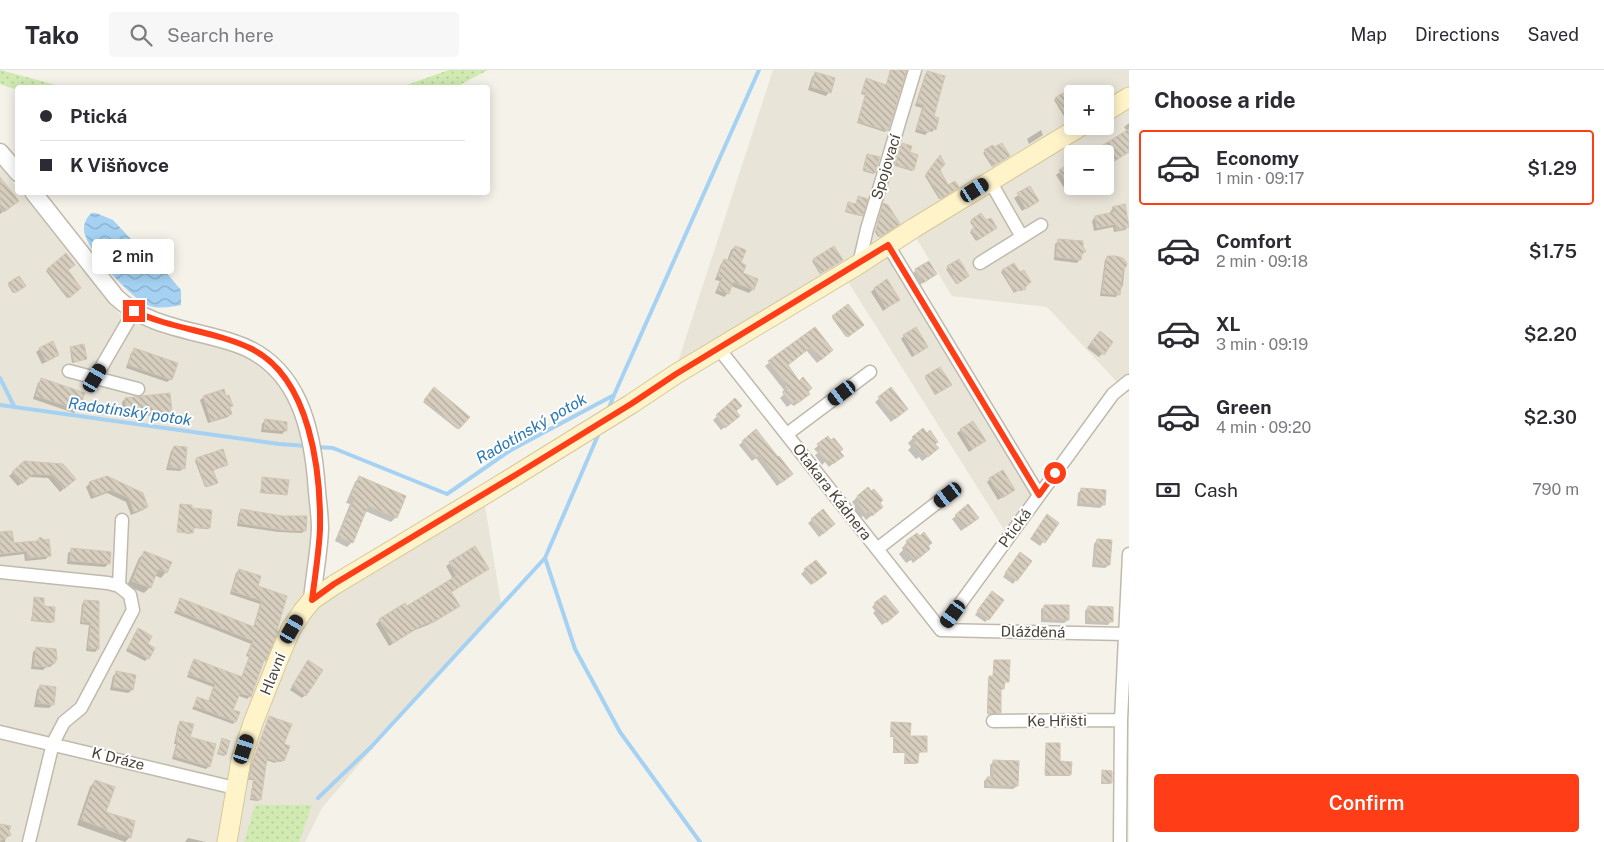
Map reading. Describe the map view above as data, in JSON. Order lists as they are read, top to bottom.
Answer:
{
  "streets": {
    "main road": ["Hlavní"],
    "street": [
      "Spojovací",
      "Otakara Kádnera",
      "Ptická",
      "Dlážděná",
      "Ke Hřišti",
      "K Dráze"
    ]
  },
  "crossings": [
    ["Spojovací", "Hlavní"],
    ["Otakara Kádnera", "Ptická"],
    ["Otakara Kádnera", "Dlážděná"],
    ["Otakara Kádnera", "Hlavní"],
    ["Ptická", "Dlážděná"],
    ["Hlavní", "K Dráze"]
  ],
  "water": ["Radotínský potok"],
  "page": {
    "header": "Tako",
    "search": "Search here",
    "nav": ["Map", "Directions", "Saved"],
    "heading": "Choose a ride",
    "map_buttons": ["+", "−"],
    "banner": ["Ptická", "K Višňovce"],
    "list": [
      {
        "name": "Economy",
        "note": "1 min · 09:17",
        "value": "$1.29"
      },
      {
        "name": "Comfort",
        "note": "2 min · 09:18",
        "value": "$1.75"
      },
      {
        "name": "XL",
        "note": "3 min · 09:19",
        "value": "$2.20"
      },
      {
        "name": "Green",
        "note": "4 min · 09:20",
        "value": "$2.30"
      }
    ],
    "bubble": "2 min",
    "pay": ["Cash", "790 m"],
    "buttons": "Confirm"
  }
}
